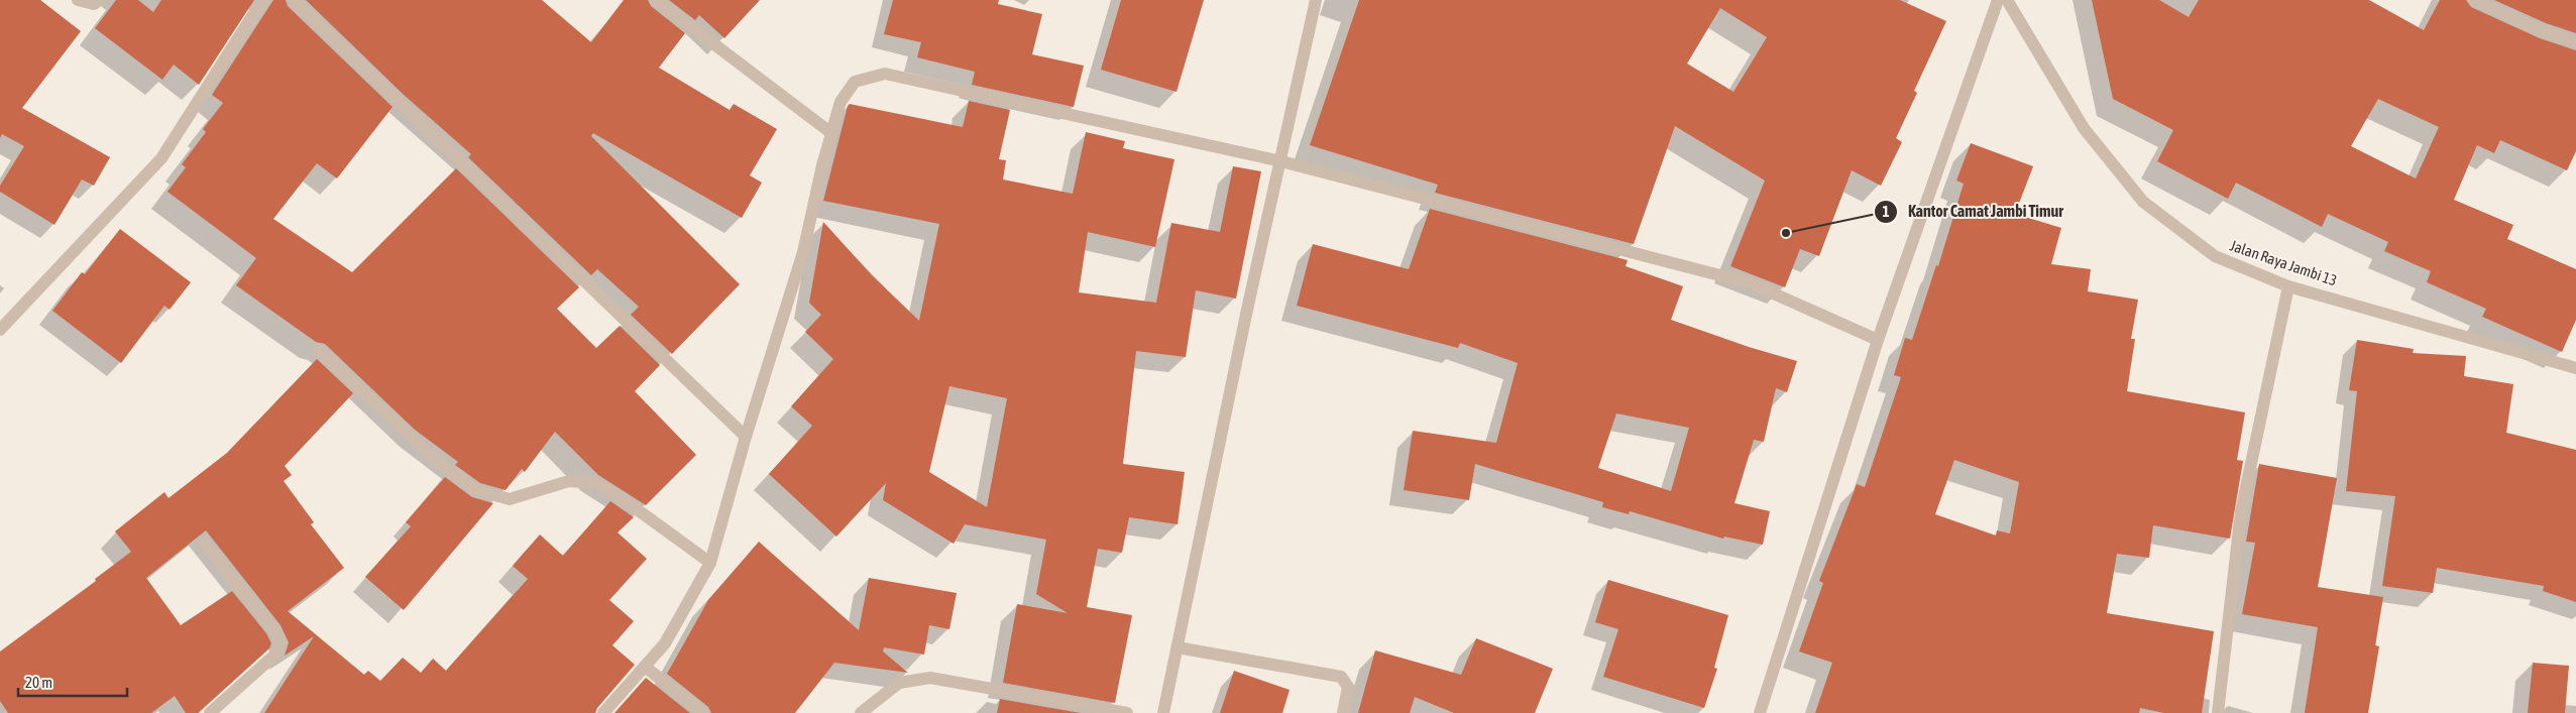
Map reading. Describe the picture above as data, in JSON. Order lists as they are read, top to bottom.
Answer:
{
  "streets": {
    "street": ["Jalan Raya Jambi 13"]
  },
  "places": ["Kantor Camat Jambi Timur"],
  "scale_bar": "20 m"
}
